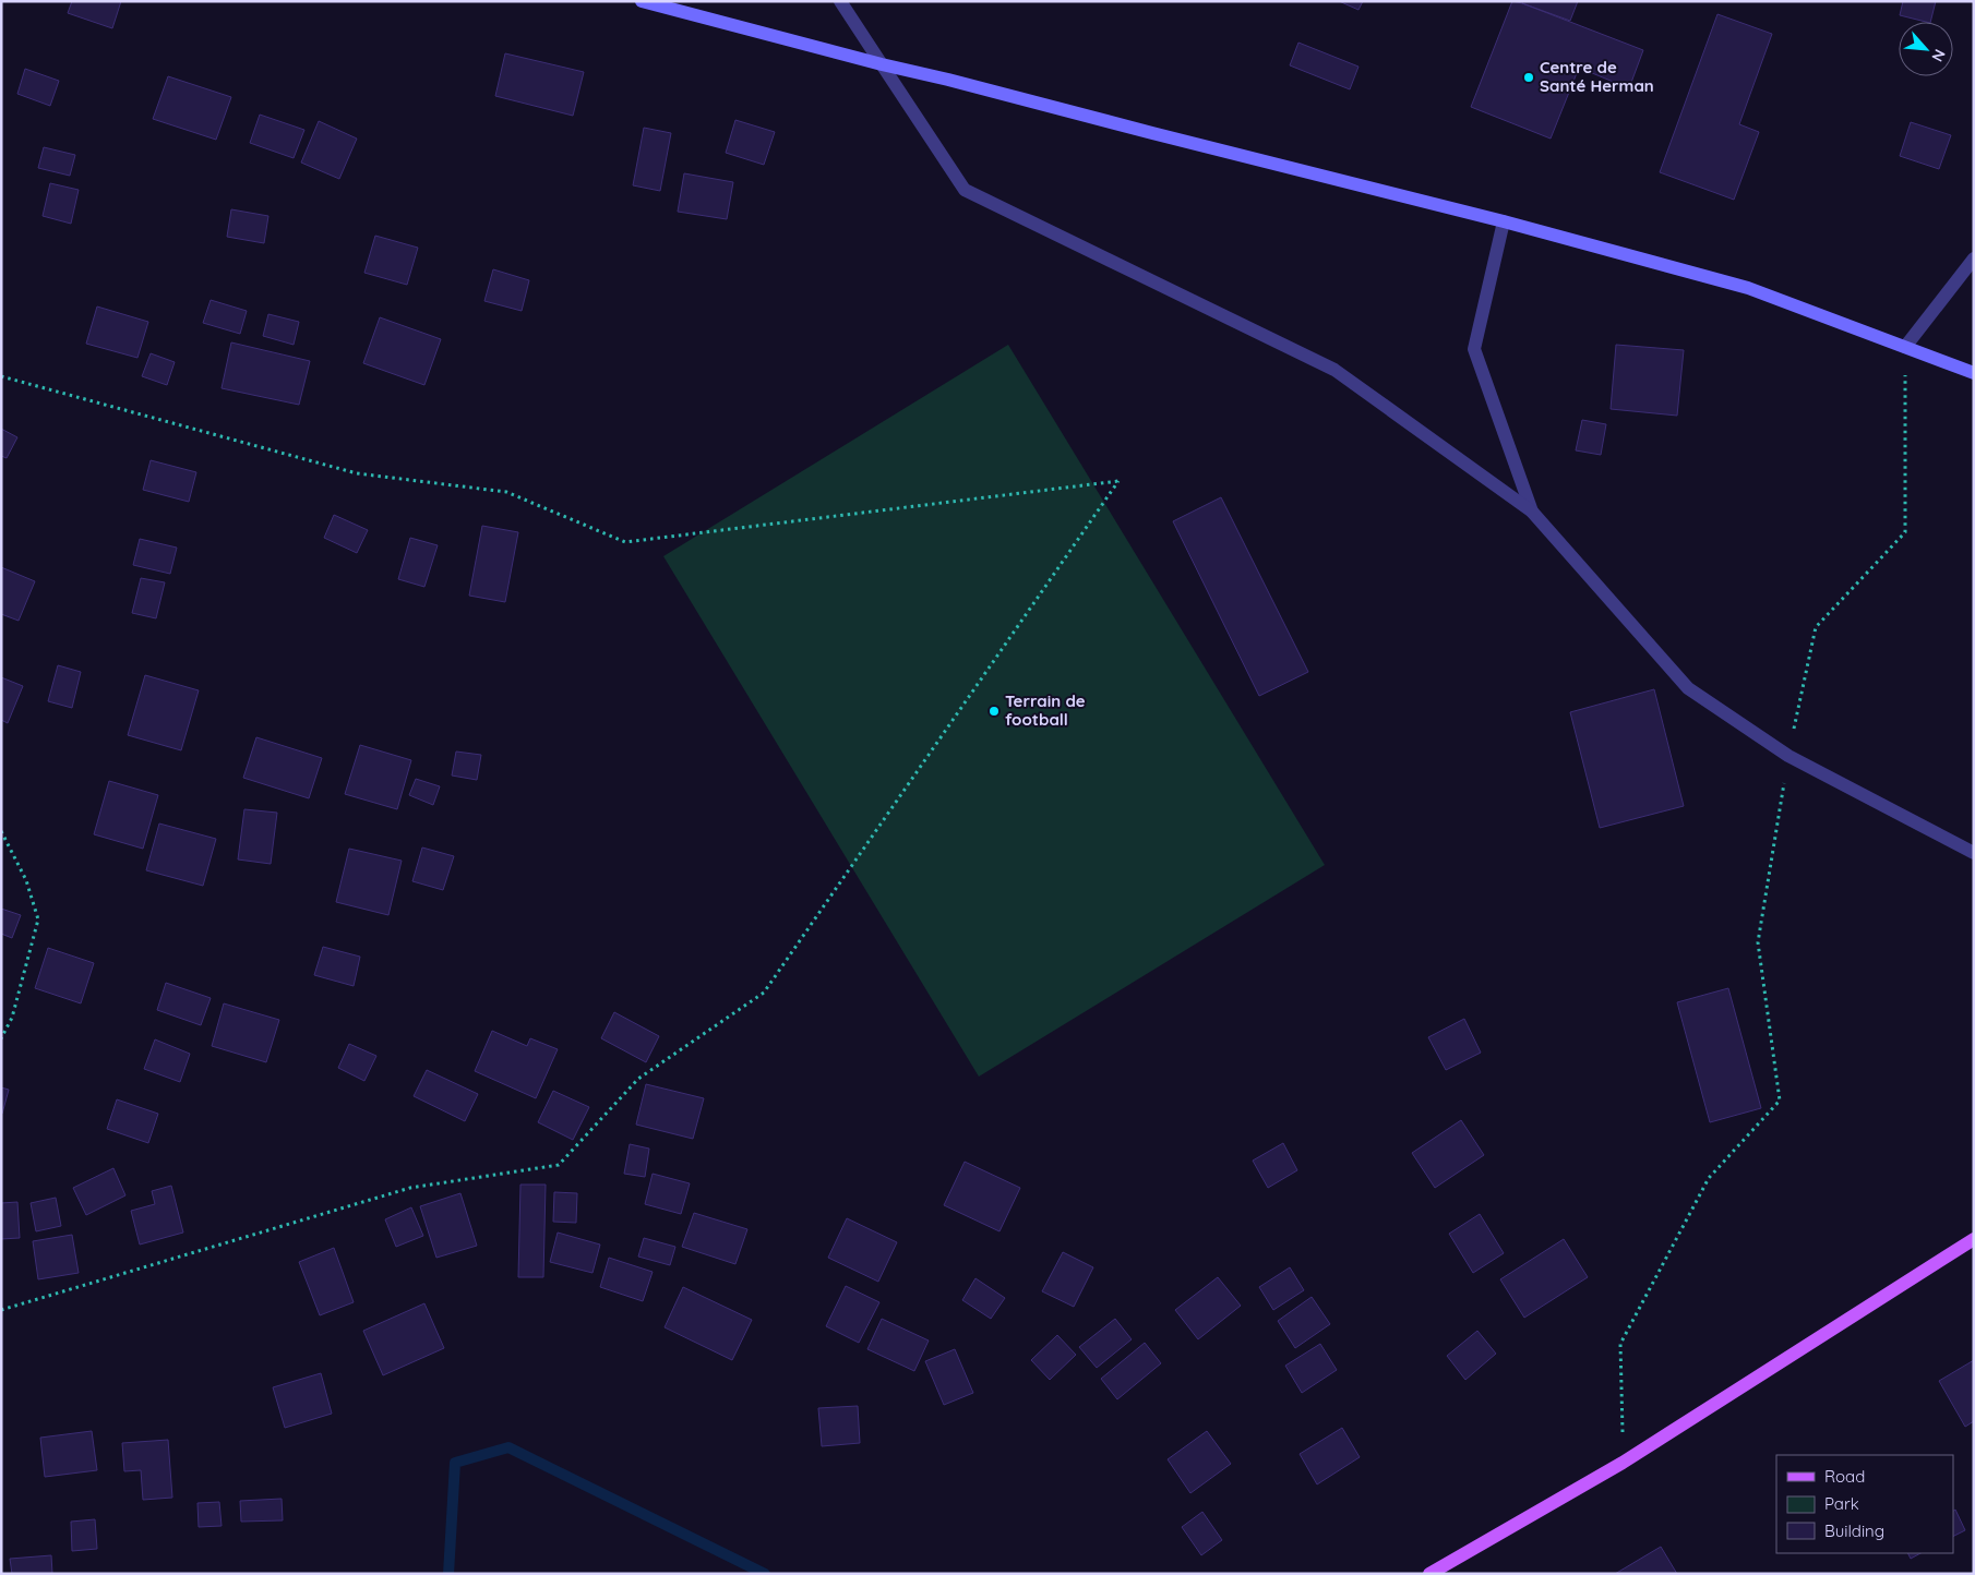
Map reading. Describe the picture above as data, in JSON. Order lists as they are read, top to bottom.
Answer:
{
  "places": ["Centre de Santé Herman", "Terrain de football"],
  "legend": ["Road", "Park", "Building"],
  "north": "bottom right"
}
